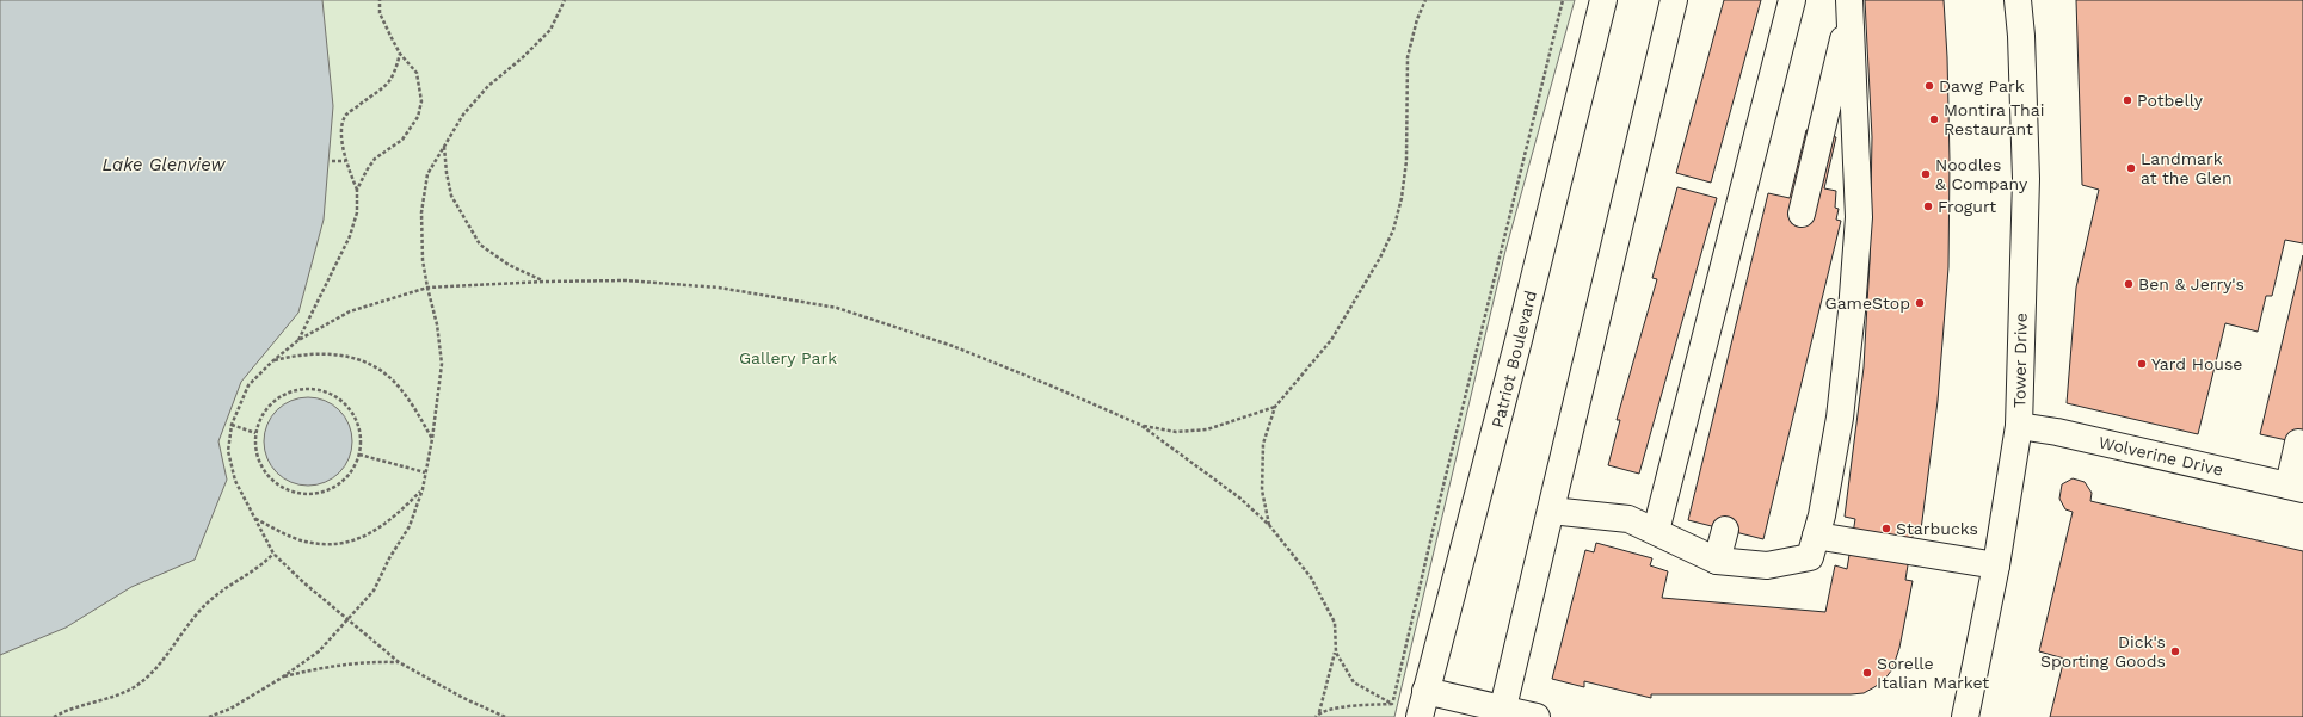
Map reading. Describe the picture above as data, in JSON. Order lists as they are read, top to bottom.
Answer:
{
  "streets": {
    "main road": ["Patriot Boulevard", "Tower Drive", "Wolverine Drive"]
  },
  "crossings": [
    ["Tower Drive", "Wolverine Drive"]
  ],
  "water": ["Lake Glenview"],
  "parks": ["Gallery Park"],
  "places": [
    "Dawg Park",
    "Potbelly",
    "Montira Thai Restaurant",
    "Landmark at the Glen",
    "Noodles & Company",
    "Frogurt",
    "Ben & Jerry's",
    "GameStop",
    "Yard House",
    "Starbucks",
    "Dick's Sporting Goods",
    "Sorelle Italian Market"
  ]
}
